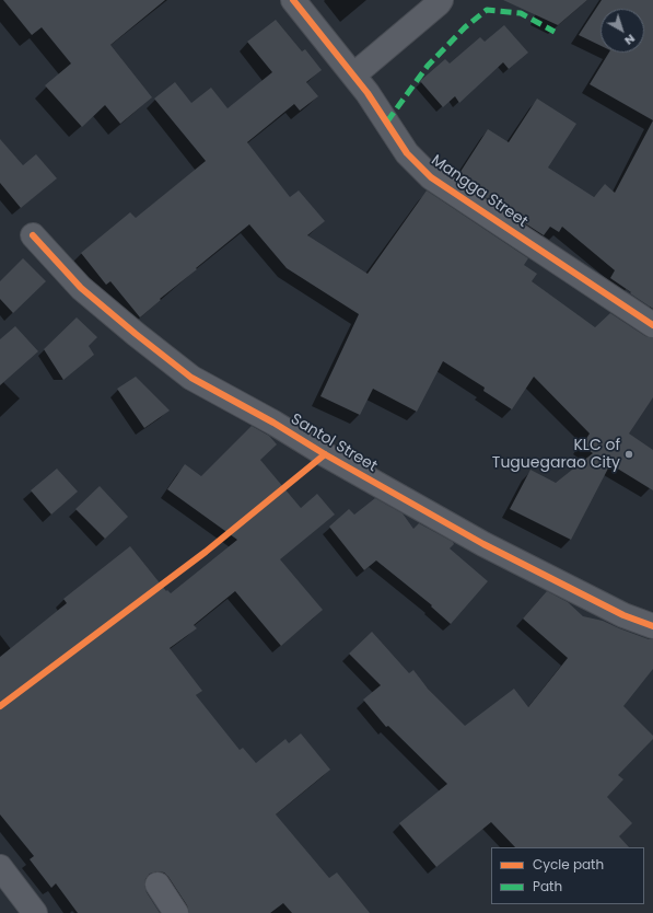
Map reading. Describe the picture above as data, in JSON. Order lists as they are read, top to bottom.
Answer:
{
  "streets": {
    "street": ["Mangga Street", "Santol Street"]
  },
  "places": ["KLC of Tuguegarao City"],
  "legend": ["Cycle path", "Path"],
  "north": "bottom right"
}
